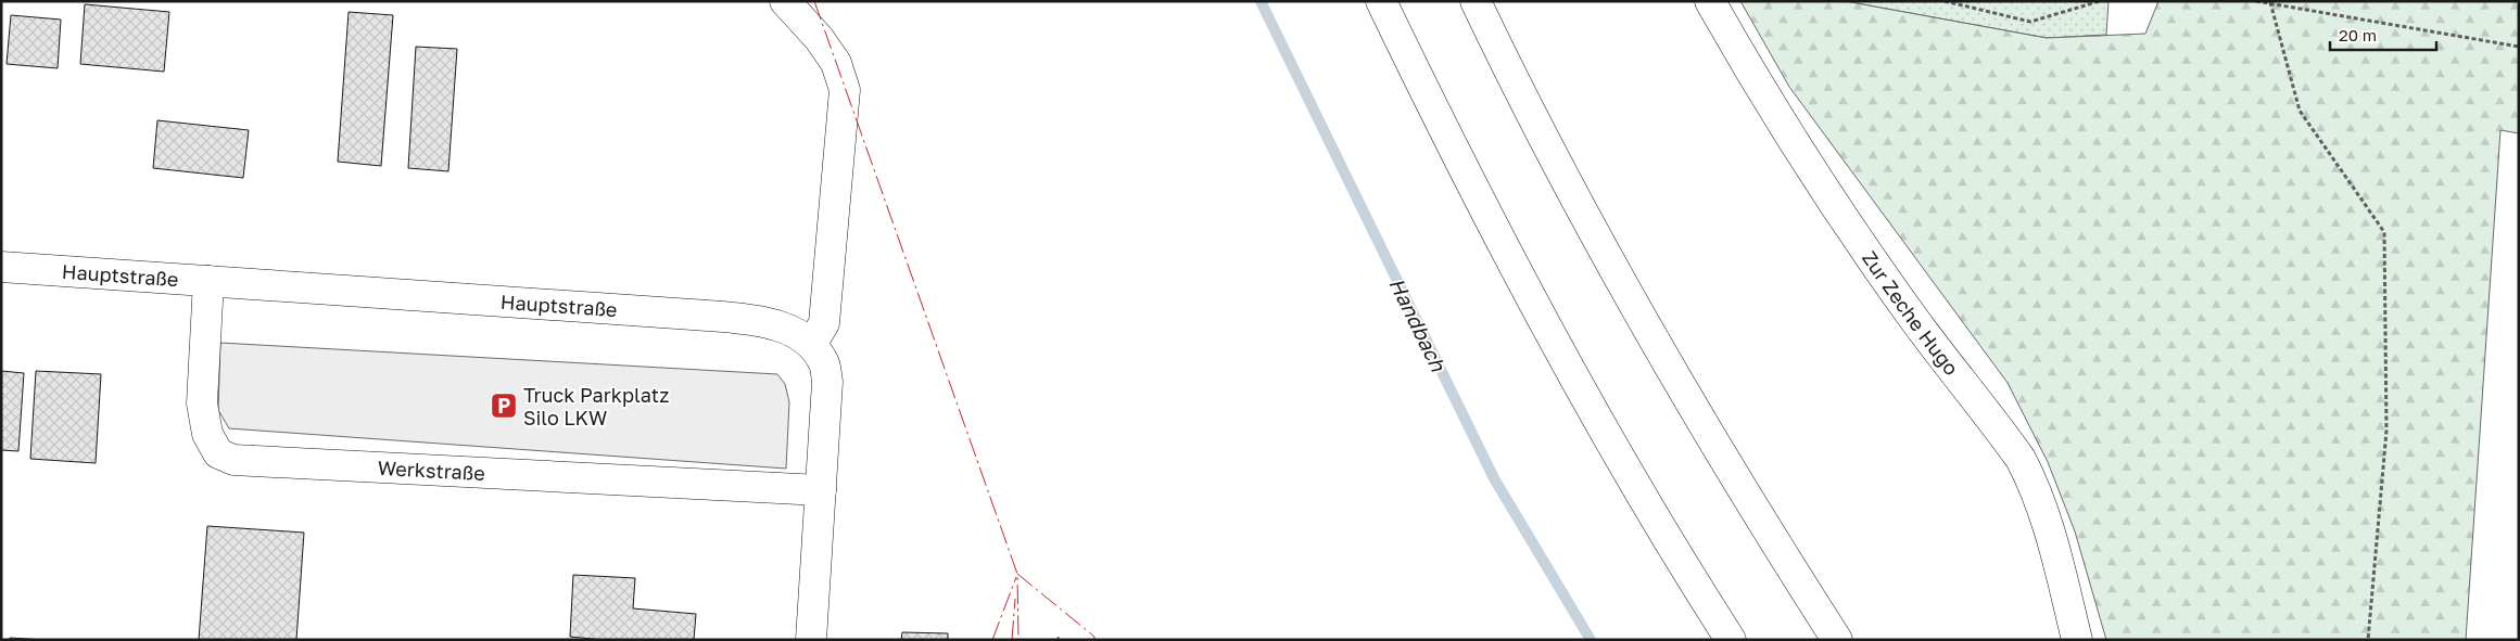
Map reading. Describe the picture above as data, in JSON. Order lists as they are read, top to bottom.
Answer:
{
  "streets": {
    "main road": ["Hauptstraße", "Zur Zeche Hugo", "Werkstraße"]
  },
  "crossings": [
    ["Hauptstraße", "Werkstraße"]
  ],
  "water": ["Handbach"],
  "places": {
    "parking": ["Truck Parkplatz Silo LKW"]
  },
  "scale_bar": "20 m"
}
